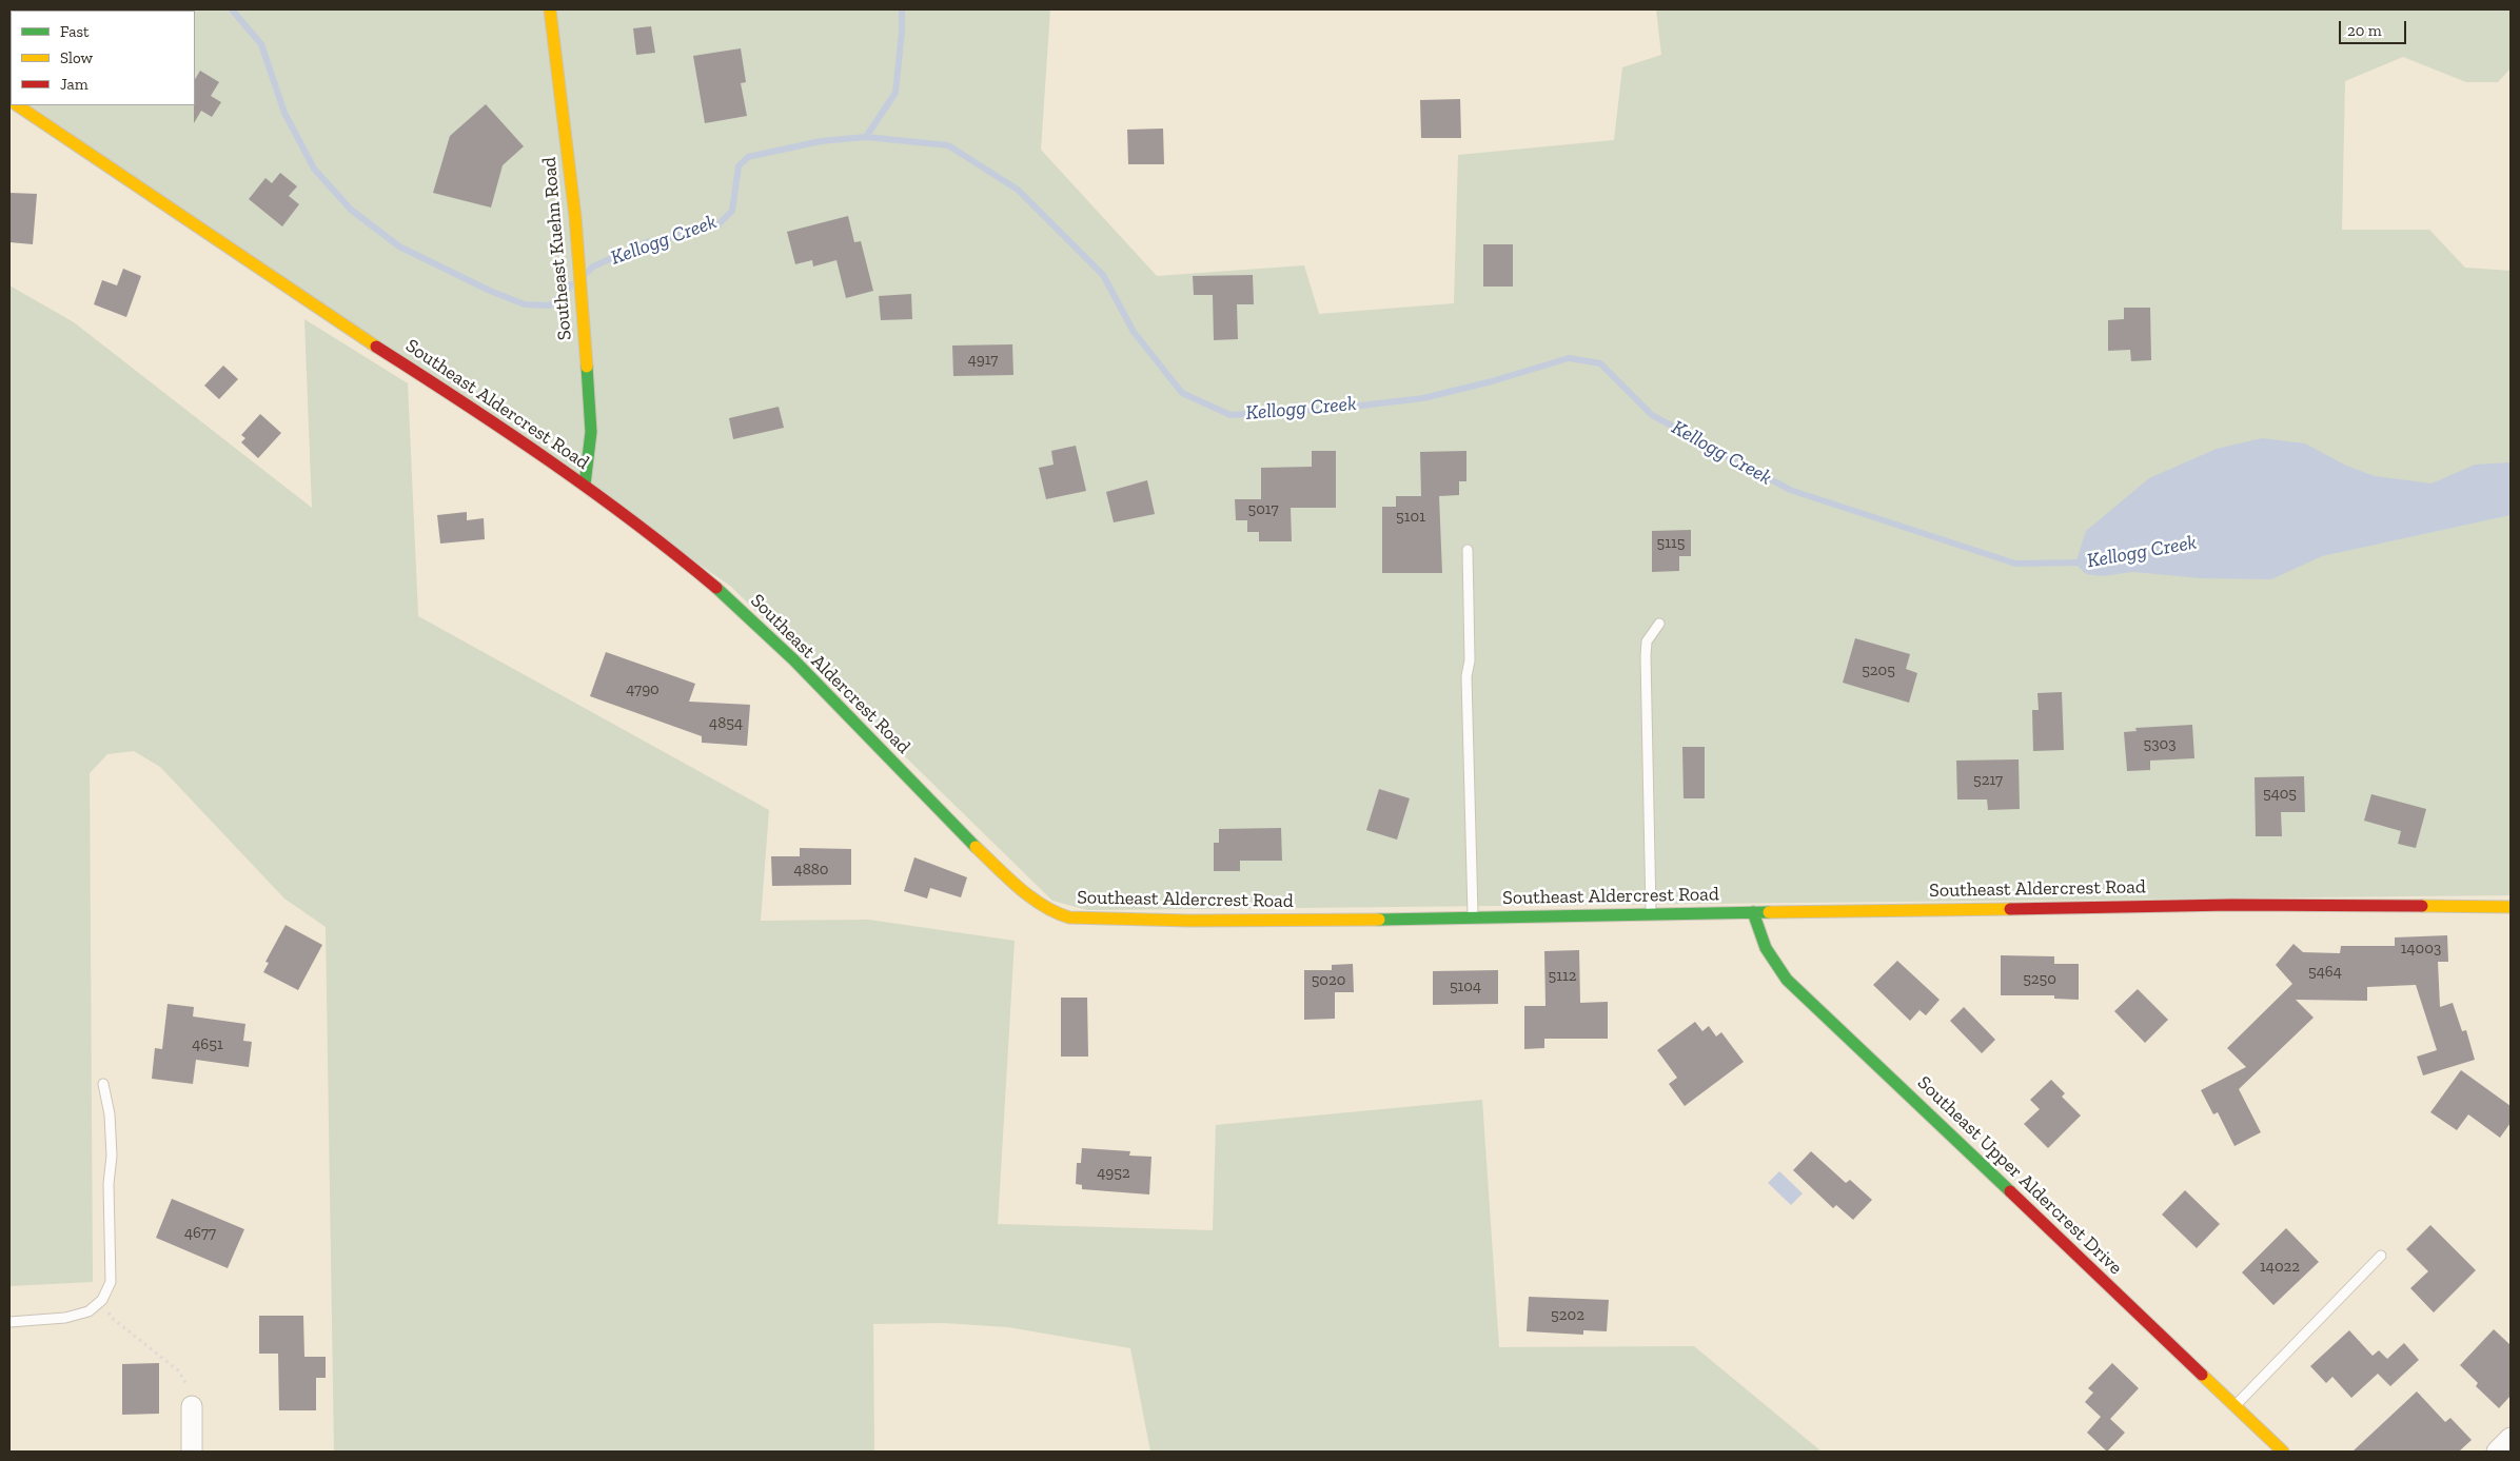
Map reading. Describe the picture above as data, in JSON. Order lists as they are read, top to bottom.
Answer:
{
  "streets": {
    "street": ["Southeast Kuehn Road", "Southeast Aldercrest Road", "Southeast Upper Aldercrest Drive"]
  },
  "crossings": [
    ["Southeast Kuehn Road", "Southeast Aldercrest Road"],
    ["Southeast Aldercrest Road", "Southeast Upper Aldercrest Drive"]
  ],
  "water": ["Kellogg Creek"],
  "house_numbers": [
    "4917",
    "5017",
    "5101",
    "5115",
    "5205",
    "4790",
    "4854",
    "5303",
    "5217",
    "5405",
    "4880",
    "14003",
    "5464",
    "5112",
    "5250",
    "5020",
    "5104",
    "4651",
    "4952",
    "4677",
    "14022",
    "5202"
  ],
  "legend": ["Fast", "Slow", "Jam"],
  "scale_bar": "20 m"
}
